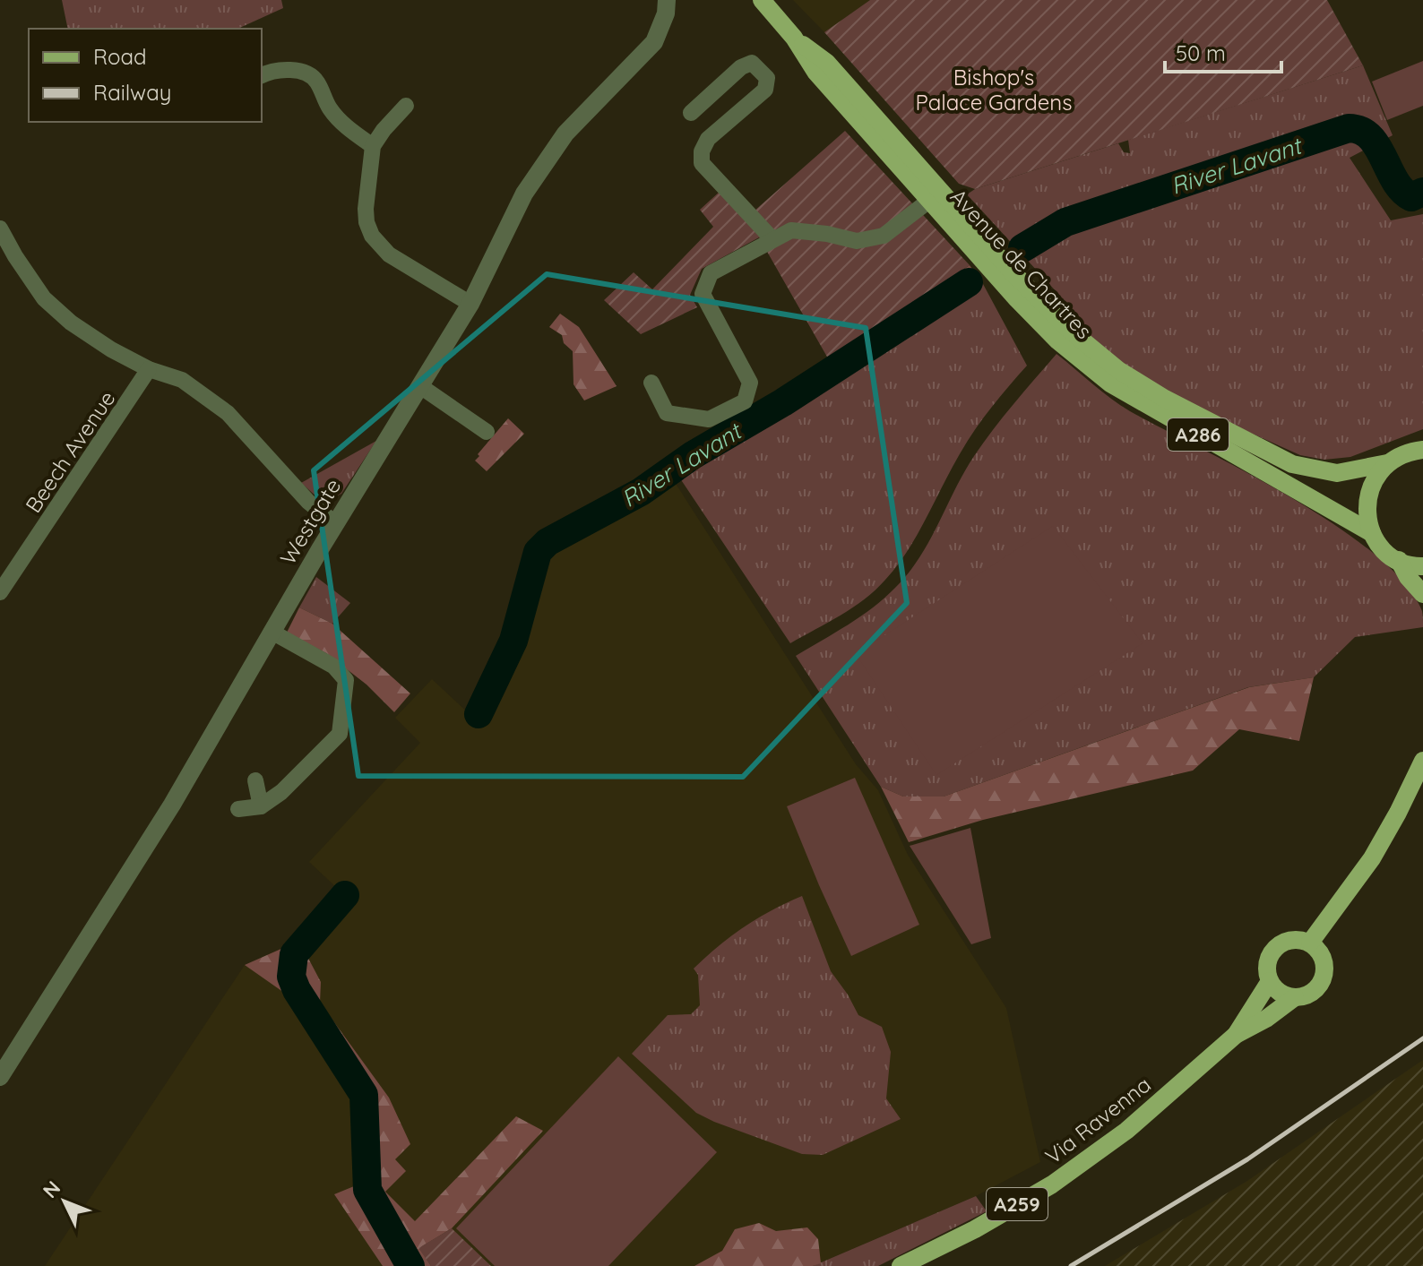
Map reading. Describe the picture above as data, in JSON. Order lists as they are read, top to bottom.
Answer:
{
  "streets": {
    "main road": [
      "Avenue de Chartres",
      "A286",
      "Via Ravenna",
      "A259"
    ],
    "street": ["Beech Avenue", "Westgate"]
  },
  "water": ["River Lavant"],
  "parks": ["Bishop's Palace Gardens"],
  "legend": ["Road", "Railway"],
  "scale_bar": "50 m",
  "north": "top left"
}
